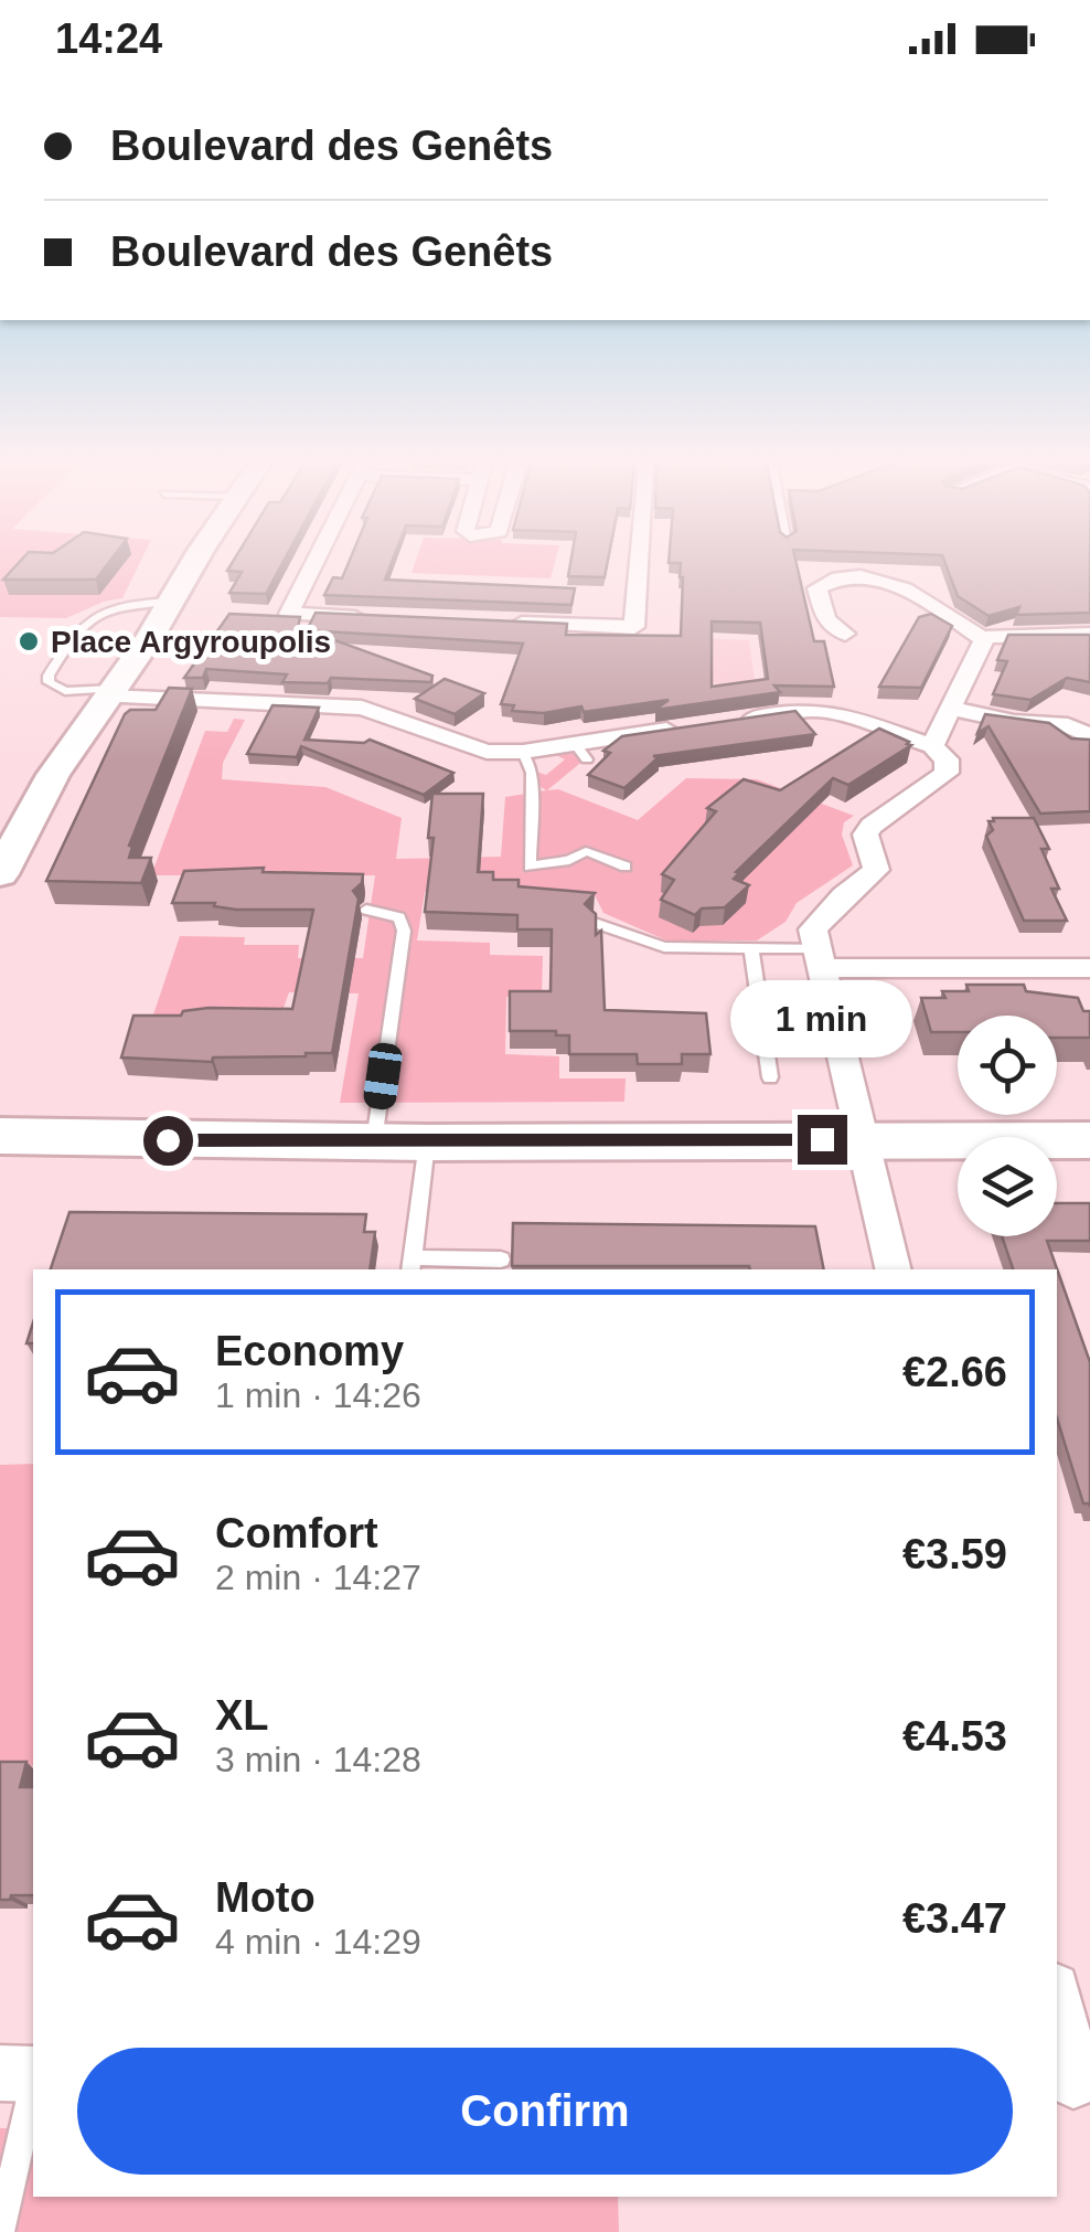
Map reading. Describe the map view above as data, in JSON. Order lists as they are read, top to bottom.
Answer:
{
  "places": ["Place Argyroupolis"],
  "page": {
    "status": "14:24",
    "banner": ["Boulevard des Genêts", "Boulevard des Genêts"],
    "bubble": "1 min",
    "list": [
      {
        "name": "Economy",
        "note": "1 min · 14:26",
        "value": "€2.66"
      },
      {
        "name": "Comfort",
        "note": "2 min · 14:27",
        "value": "€3.59"
      },
      {
        "name": "XL",
        "note": "3 min · 14:28",
        "value": "€4.53"
      },
      {
        "name": "Moto",
        "note": "4 min · 14:29",
        "value": "€3.47"
      }
    ],
    "buttons": "Confirm"
  }
}
